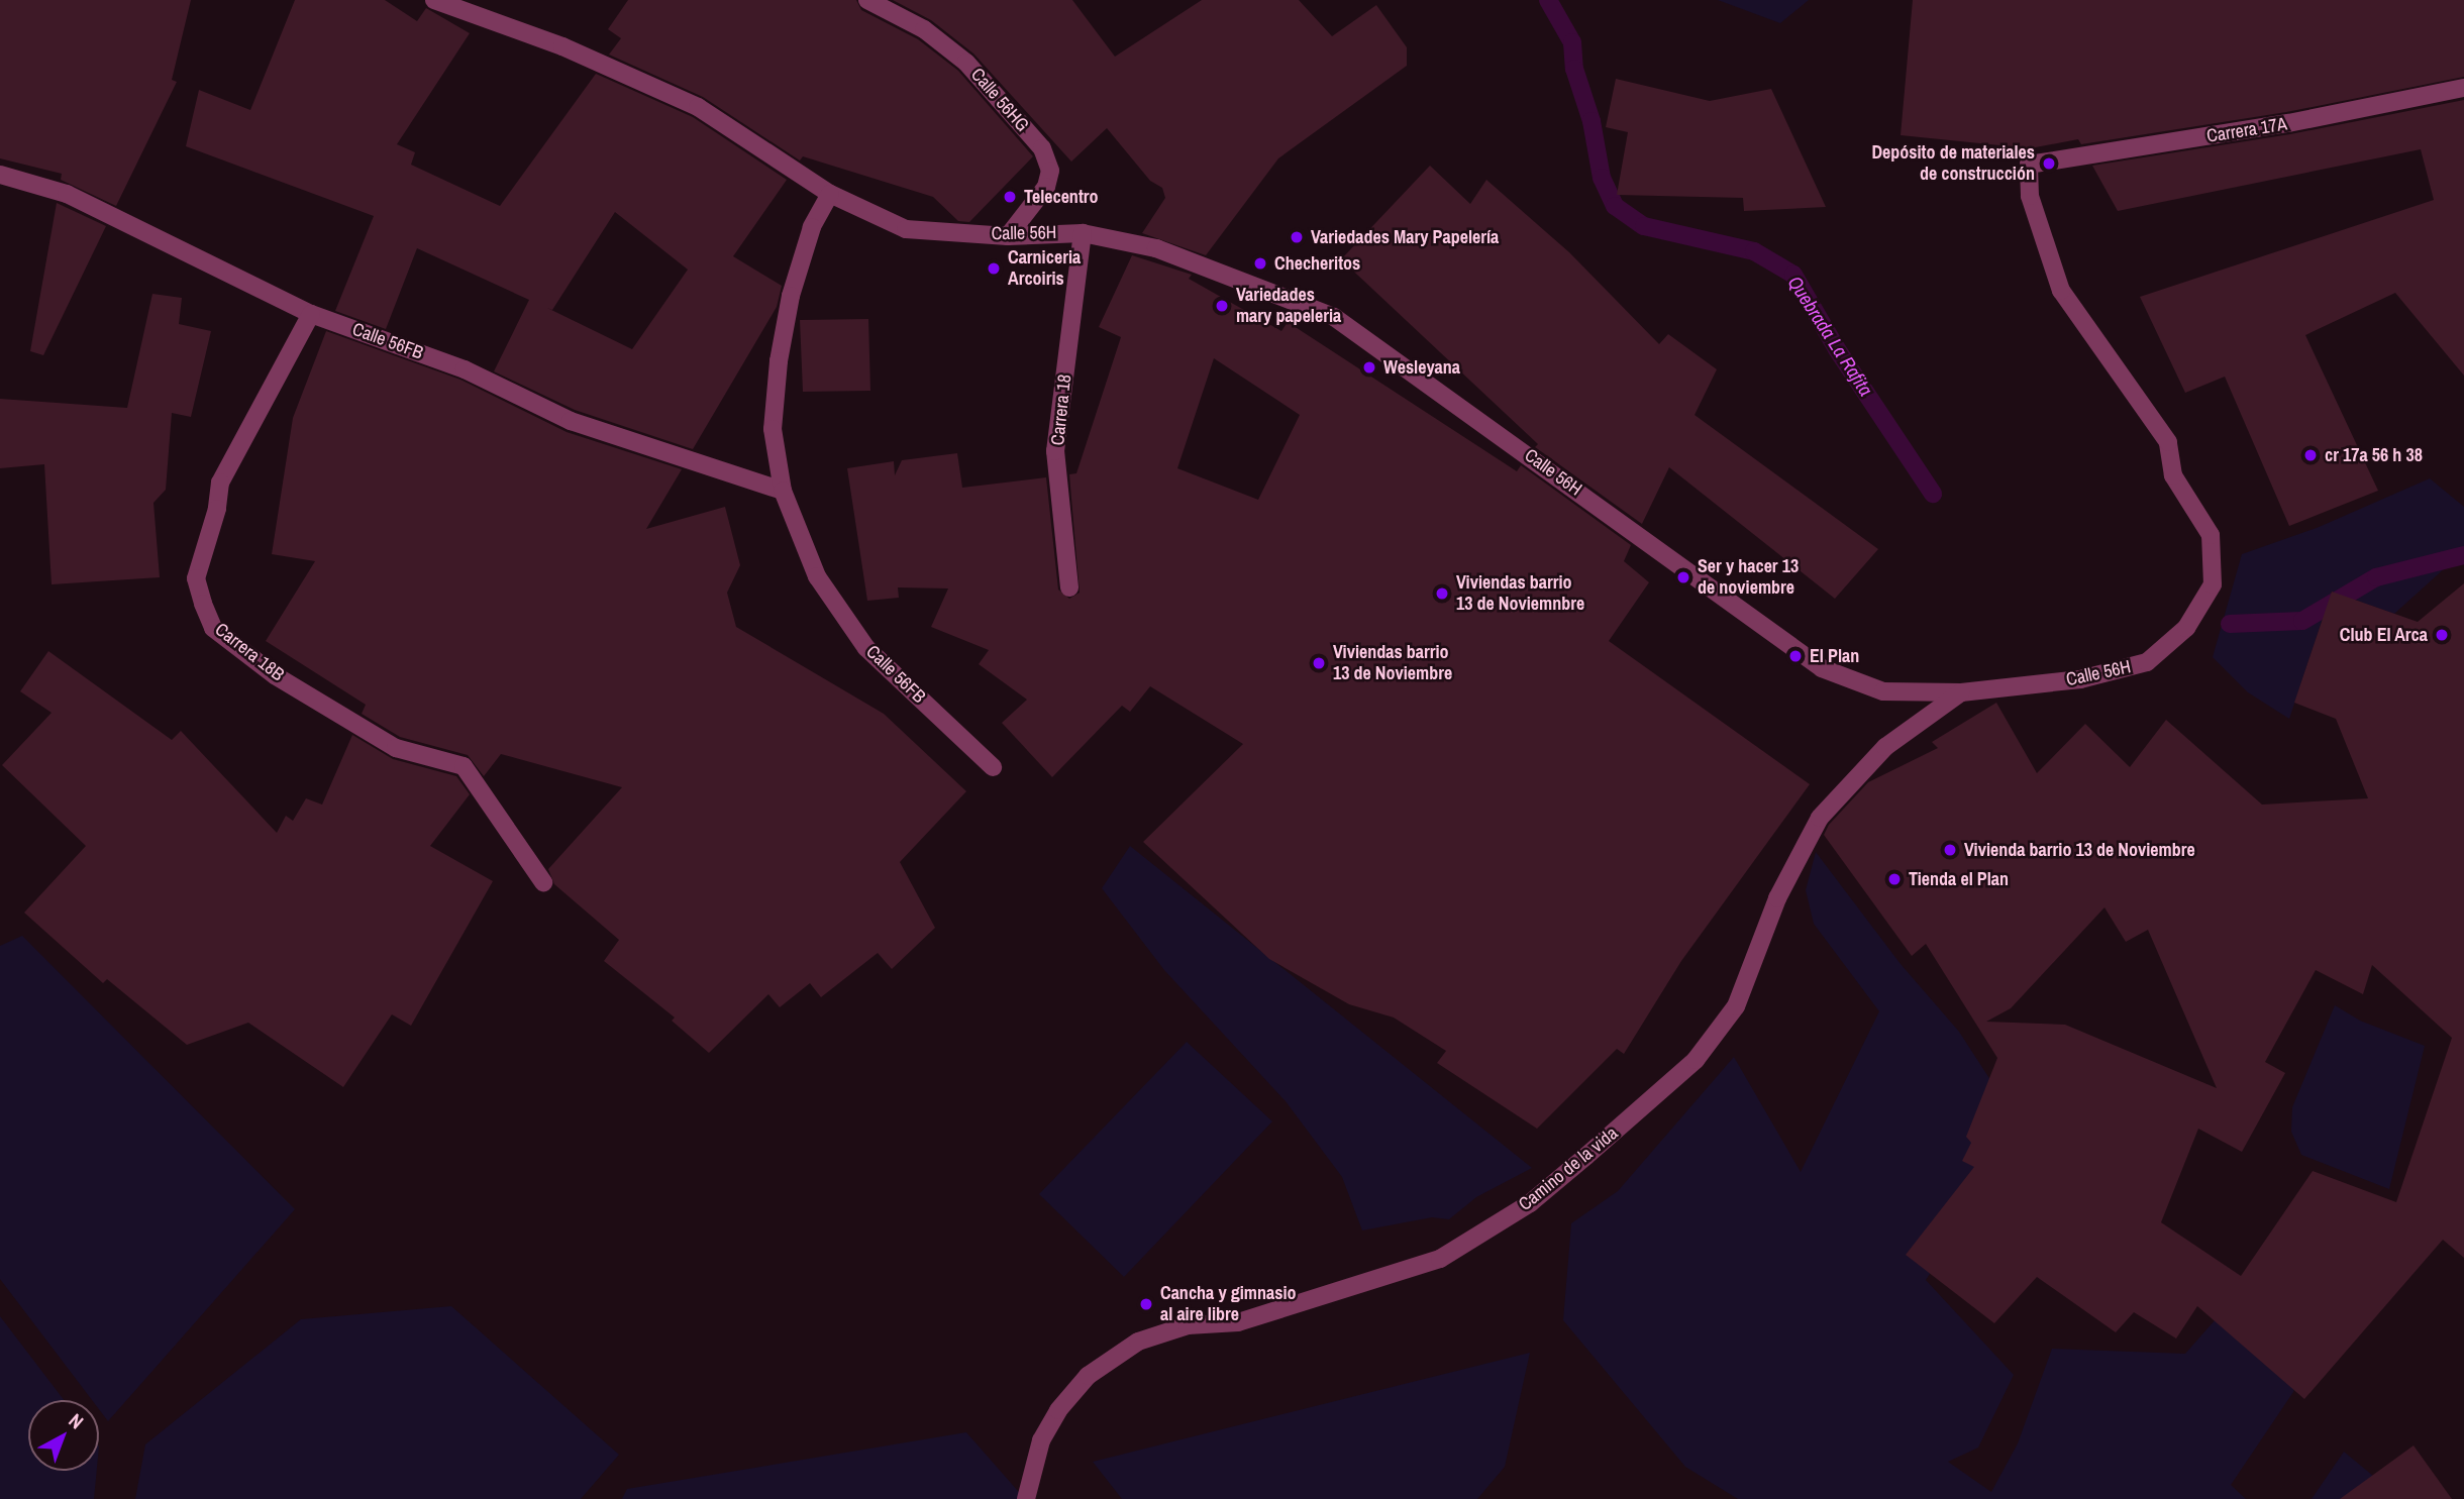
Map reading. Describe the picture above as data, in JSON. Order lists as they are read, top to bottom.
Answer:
{
  "streets": {
    "street": [
      "Calle 56HG",
      "Carrera 17A",
      "Calle 56H",
      "Calle 56FB",
      "Carrera 18",
      "Carrera 18B",
      "Camino de la vida"
    ]
  },
  "crossings": [
    ["Calle 56HG", "Calle 56H"],
    ["Carrera 17A", "Calle 56H"],
    ["Calle 56H", "Calle 56FB"],
    ["Calle 56H", "Carrera 18"],
    ["Calle 56H", "Camino de la vida"],
    ["Calle 56FB", "Carrera 18B"]
  ],
  "water": ["Quebrada La Rafita"],
  "places": [
    "Depósito de materiales de construcción",
    "Telecentro",
    "Variedades Mary Papelería",
    "Checheritos",
    "Carniceria Arcoiris",
    "Variedades mary papeleria",
    "Wesleyana",
    "cr 17a 56 h 38",
    "Ser y hacer 13 de noviembre",
    "Viviendas barrio 13 de Noviemnbre",
    "Club El Arca",
    "El Plan",
    "Viviendas barrio 13 de Noviembre",
    "Vivienda barrio 13 de Noviembre",
    "Tienda el Plan",
    "Cancha y gimnasio al aire libre"
  ],
  "north": "top right"
}
